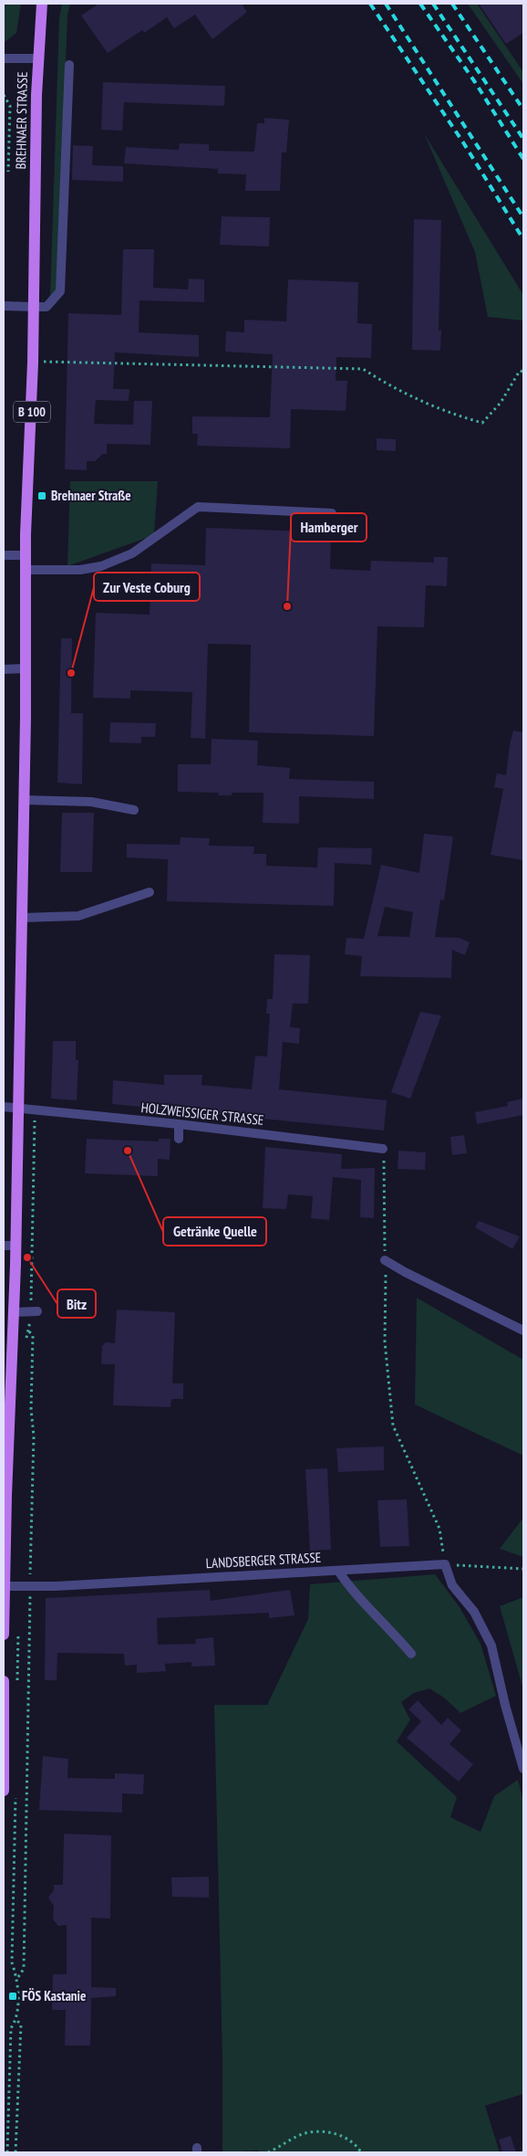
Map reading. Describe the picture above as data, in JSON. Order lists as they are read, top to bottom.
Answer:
{
  "streets": {
    "main road": ["BREHNAER STRASSE", "B 100"],
    "street": ["HOLZWEISSIGER STRASSE", "LANDSBERGER STRASSE"]
  },
  "crossings": [
    ["BREHNAER STRASSE", "HOLZWEISSIGER STRASSE"],
    ["BREHNAER STRASSE", "LANDSBERGER STRASSE"]
  ],
  "places": {
    "transit": ["Brehnaer Straße", "FÖS Kastanie"],
    "other": [
      "Hamberger",
      "Zur Veste Coburg",
      "Getränke Quelle",
      "Bitz"
    ]
  }
}
